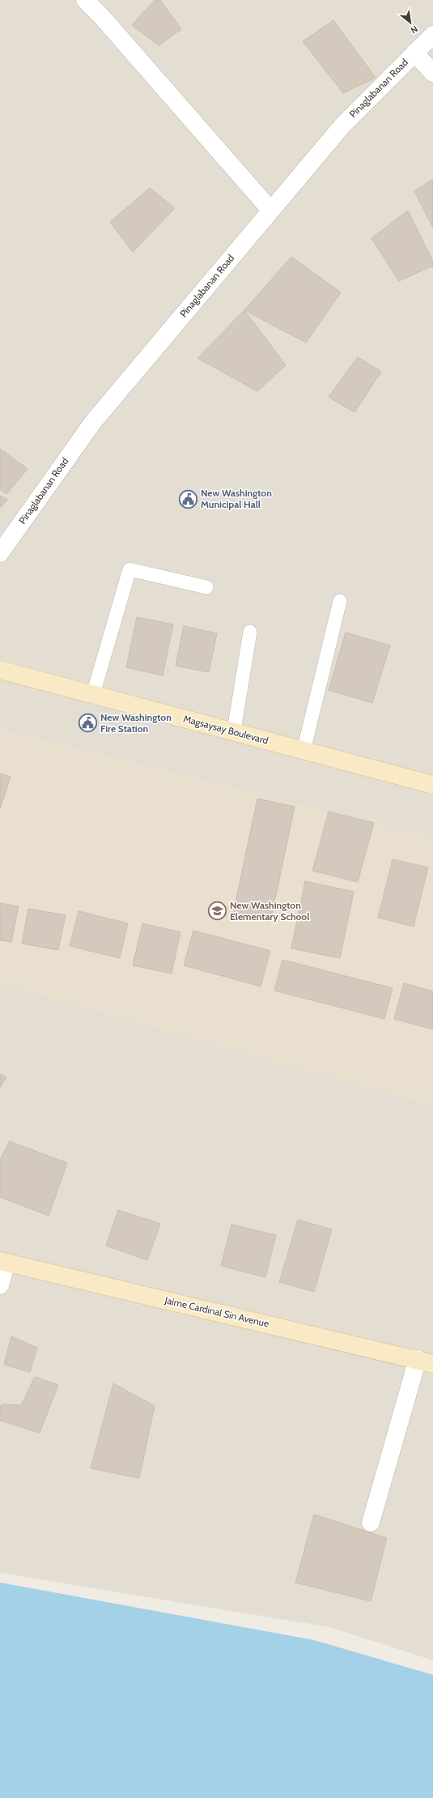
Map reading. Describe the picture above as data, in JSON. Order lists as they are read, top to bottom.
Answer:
{
  "streets": {
    "main road": ["Magsaysay Boulevard", "Jaime Cardinal Sin Avenue"],
    "street": ["Pinaglabanan Road"]
  },
  "places": {
    "public building": ["New Washington Municipal Hall", "New Washington Fire Station"],
    "school or university": ["New Washington Elementary School"]
  },
  "north": "bottom right"
}
